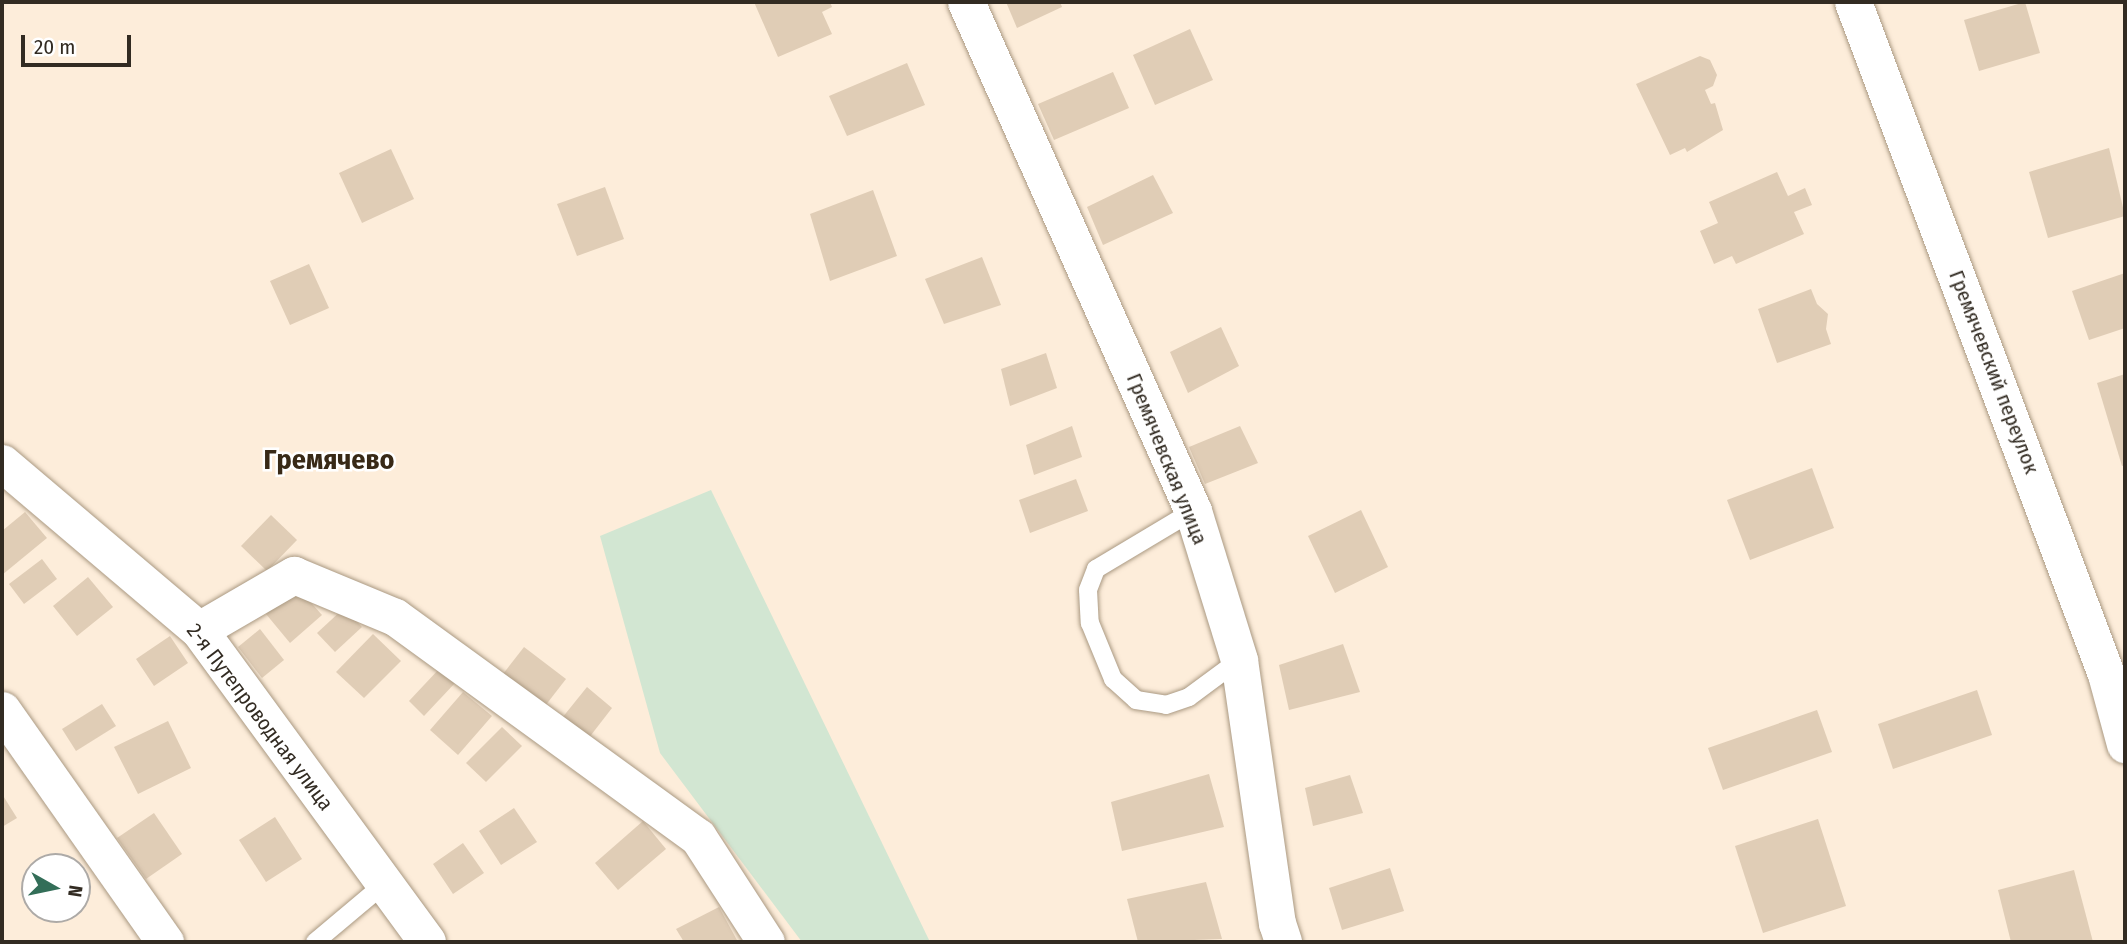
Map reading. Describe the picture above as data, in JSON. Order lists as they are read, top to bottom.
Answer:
{
  "streets": {
    "street": ["Гремячевский переулок", "Гремячевская улица", "2-я Путепроводная улица"]
  },
  "districts": ["Гремячево"],
  "scale_bar": "20 m",
  "north": "right"
}
